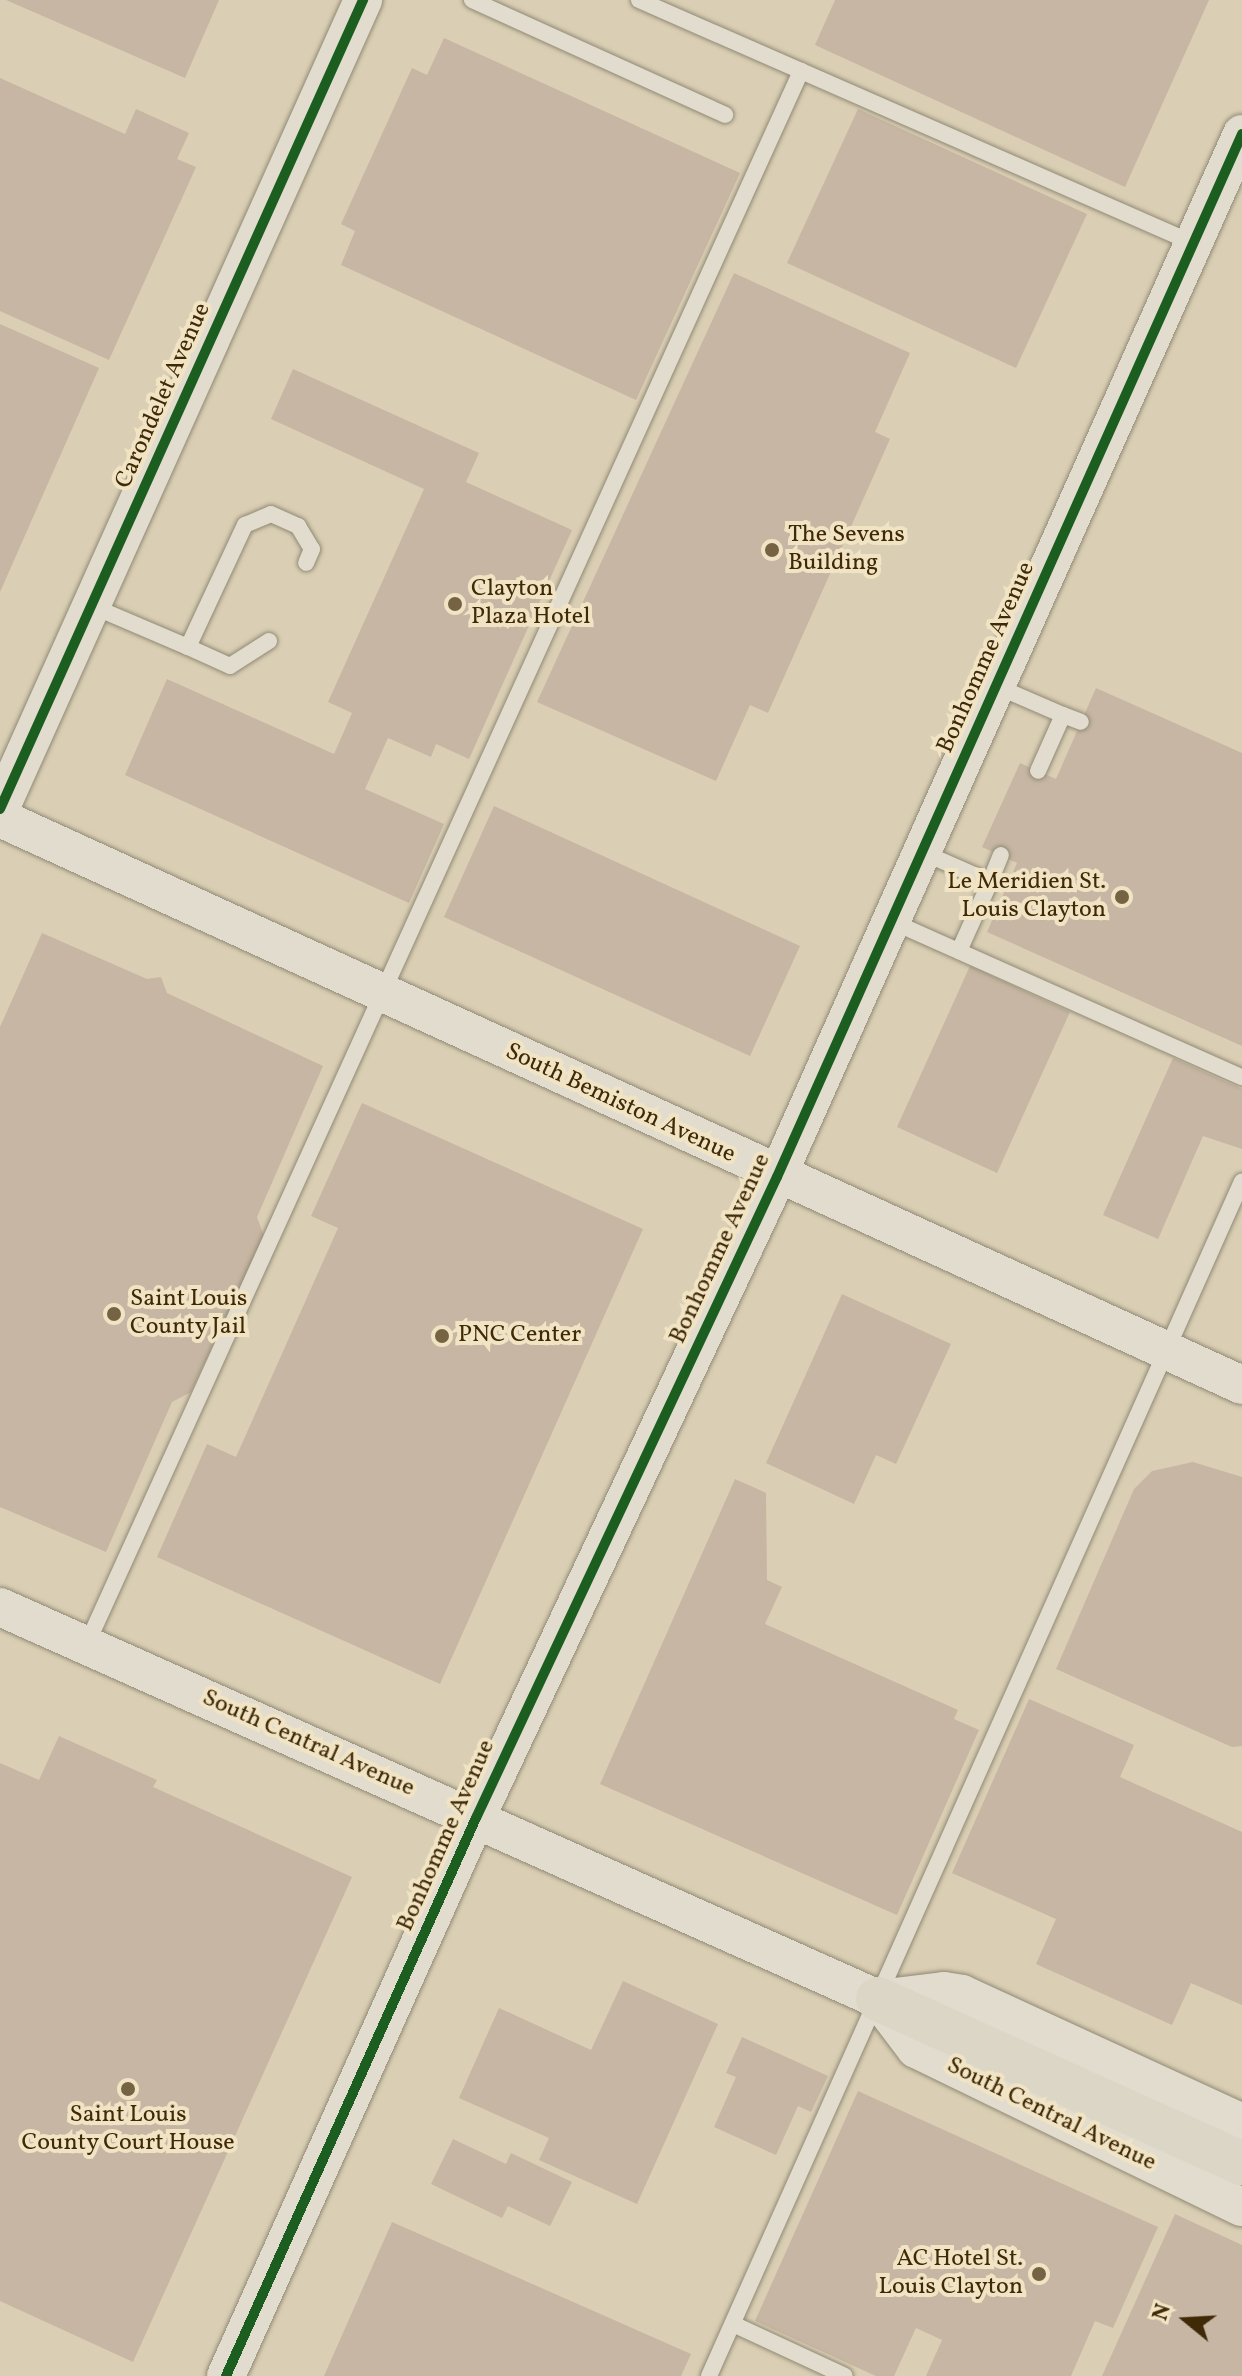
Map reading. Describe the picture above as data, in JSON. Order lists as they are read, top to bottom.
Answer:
{
  "streets": {
    "street": [
      "Carondelet Avenue",
      "Bonhomme Avenue",
      "South Bemiston Avenue",
      "South Central Avenue"
    ]
  },
  "crossings": [
    ["Bonhomme Avenue", "South Bemiston Avenue"],
    ["Bonhomme Avenue", "South Central Avenue"]
  ],
  "places": [
    "The Sevens Building",
    "Clayton Plaza Hotel",
    "Le Meridien St. Louis Clayton",
    "Saint Louis County Jail",
    "PNC Center",
    "Saint Louis County Court House",
    "AC Hotel St. Louis Clayton"
  ],
  "north": "left"
}
